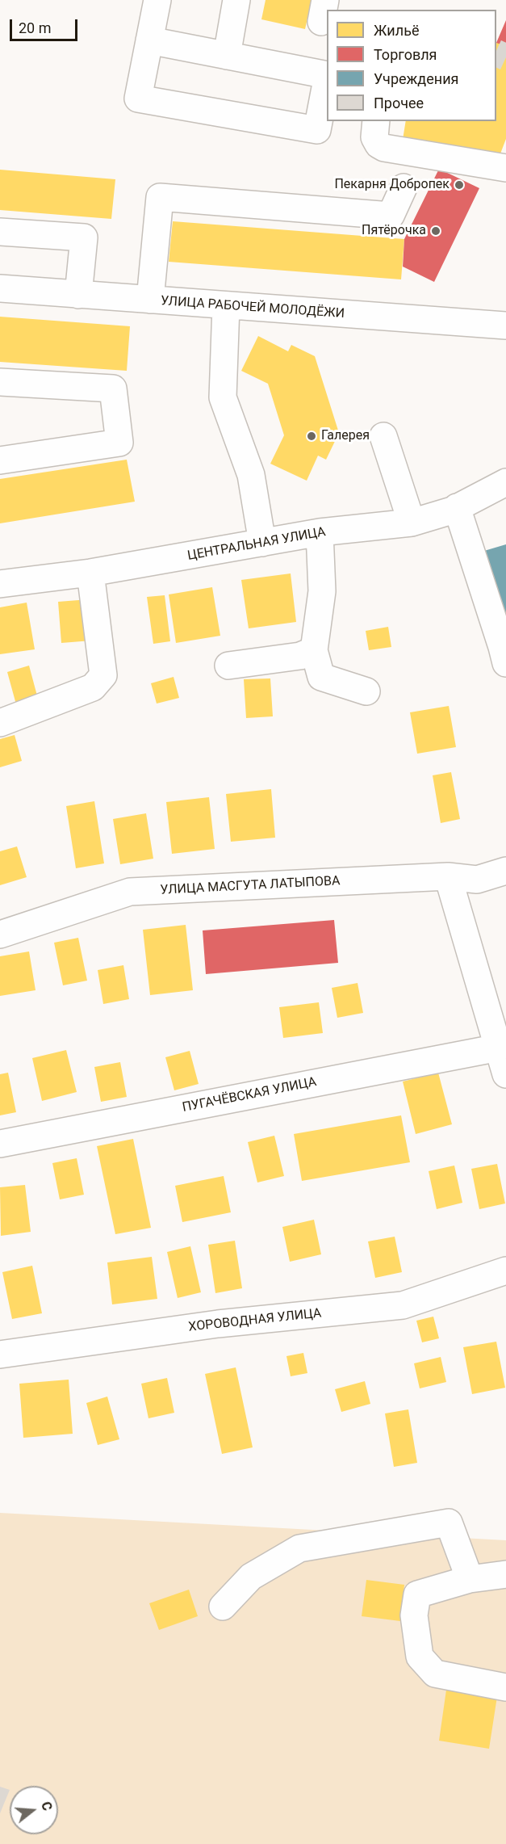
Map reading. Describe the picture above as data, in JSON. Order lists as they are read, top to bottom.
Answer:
{
  "streets": {
    "street": [
      "УЛИЦА РАБОЧЕЙ МОЛОДЁЖИ",
      "ЦЕНТРАЛЬНАЯ УЛИЦА",
      "УЛИЦА МАСГУТА ЛАТЫПОВА",
      "ПУГАЧЁВСКАЯ УЛИЦА",
      "ХОРОВОДНАЯ УЛИЦА"
    ]
  },
  "places": ["Пекарня Добропек", "Пятёрочка", "Галерея"],
  "legend": [
    "Жильё",
    "Торговля",
    "Учреждения",
    "Прочее"
  ],
  "scale_bar": "20 m",
  "north": "right"
}
